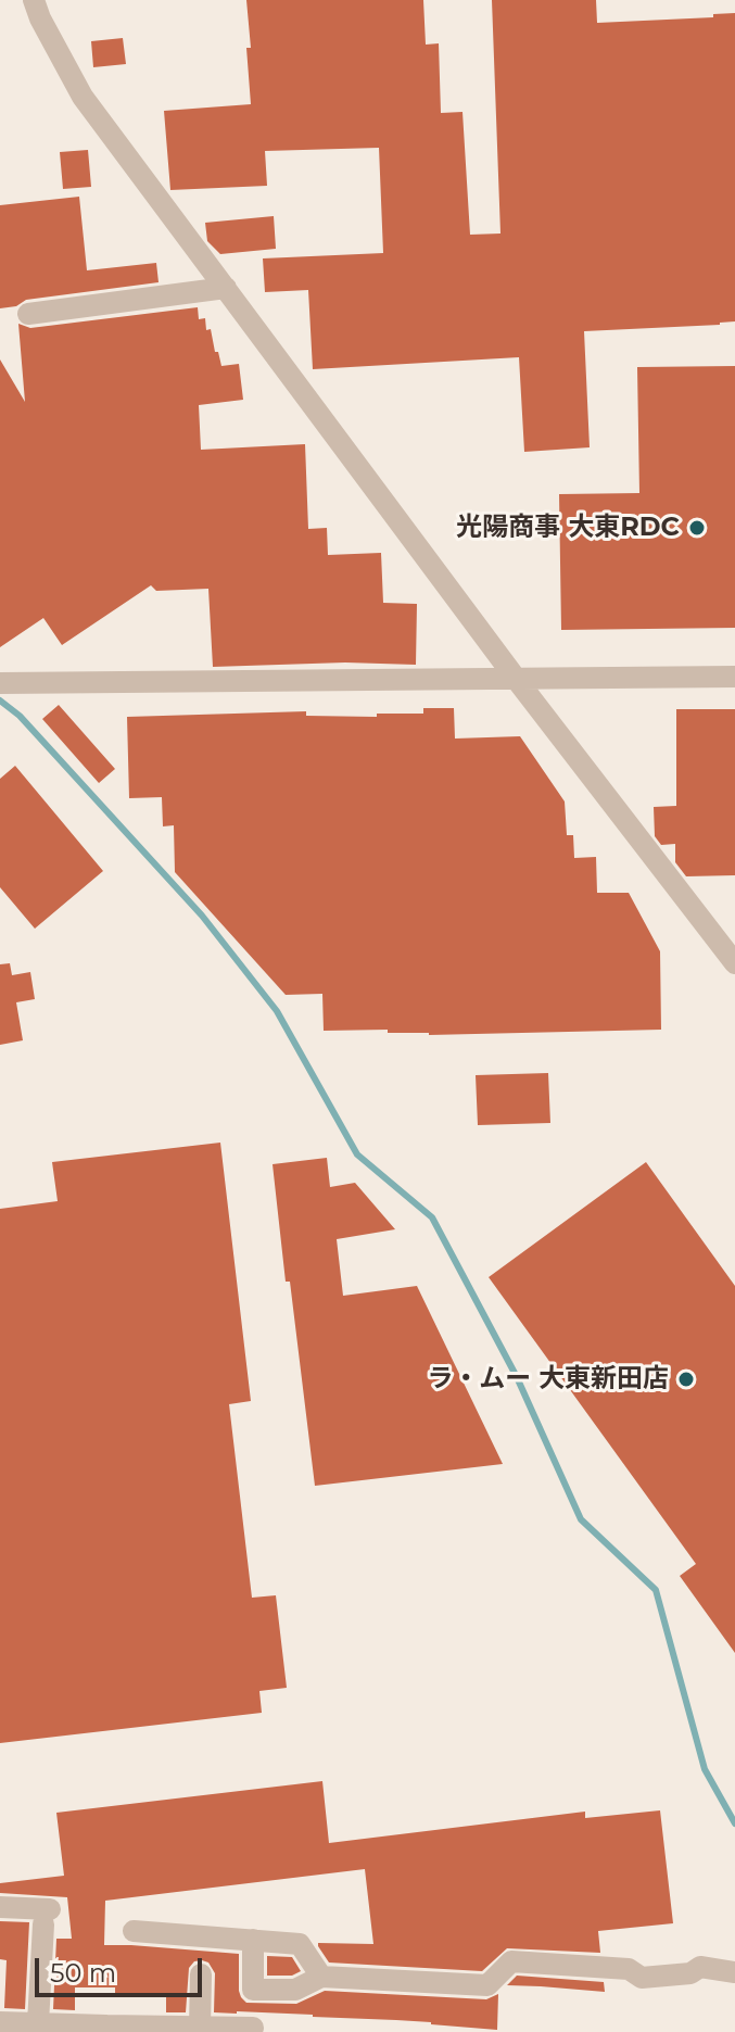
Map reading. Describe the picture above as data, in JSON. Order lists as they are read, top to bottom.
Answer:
{
  "places": ["光陽商事 大東RDC", "ラ・ムー 大東新田店"],
  "scale_bar": "50 m"
}
